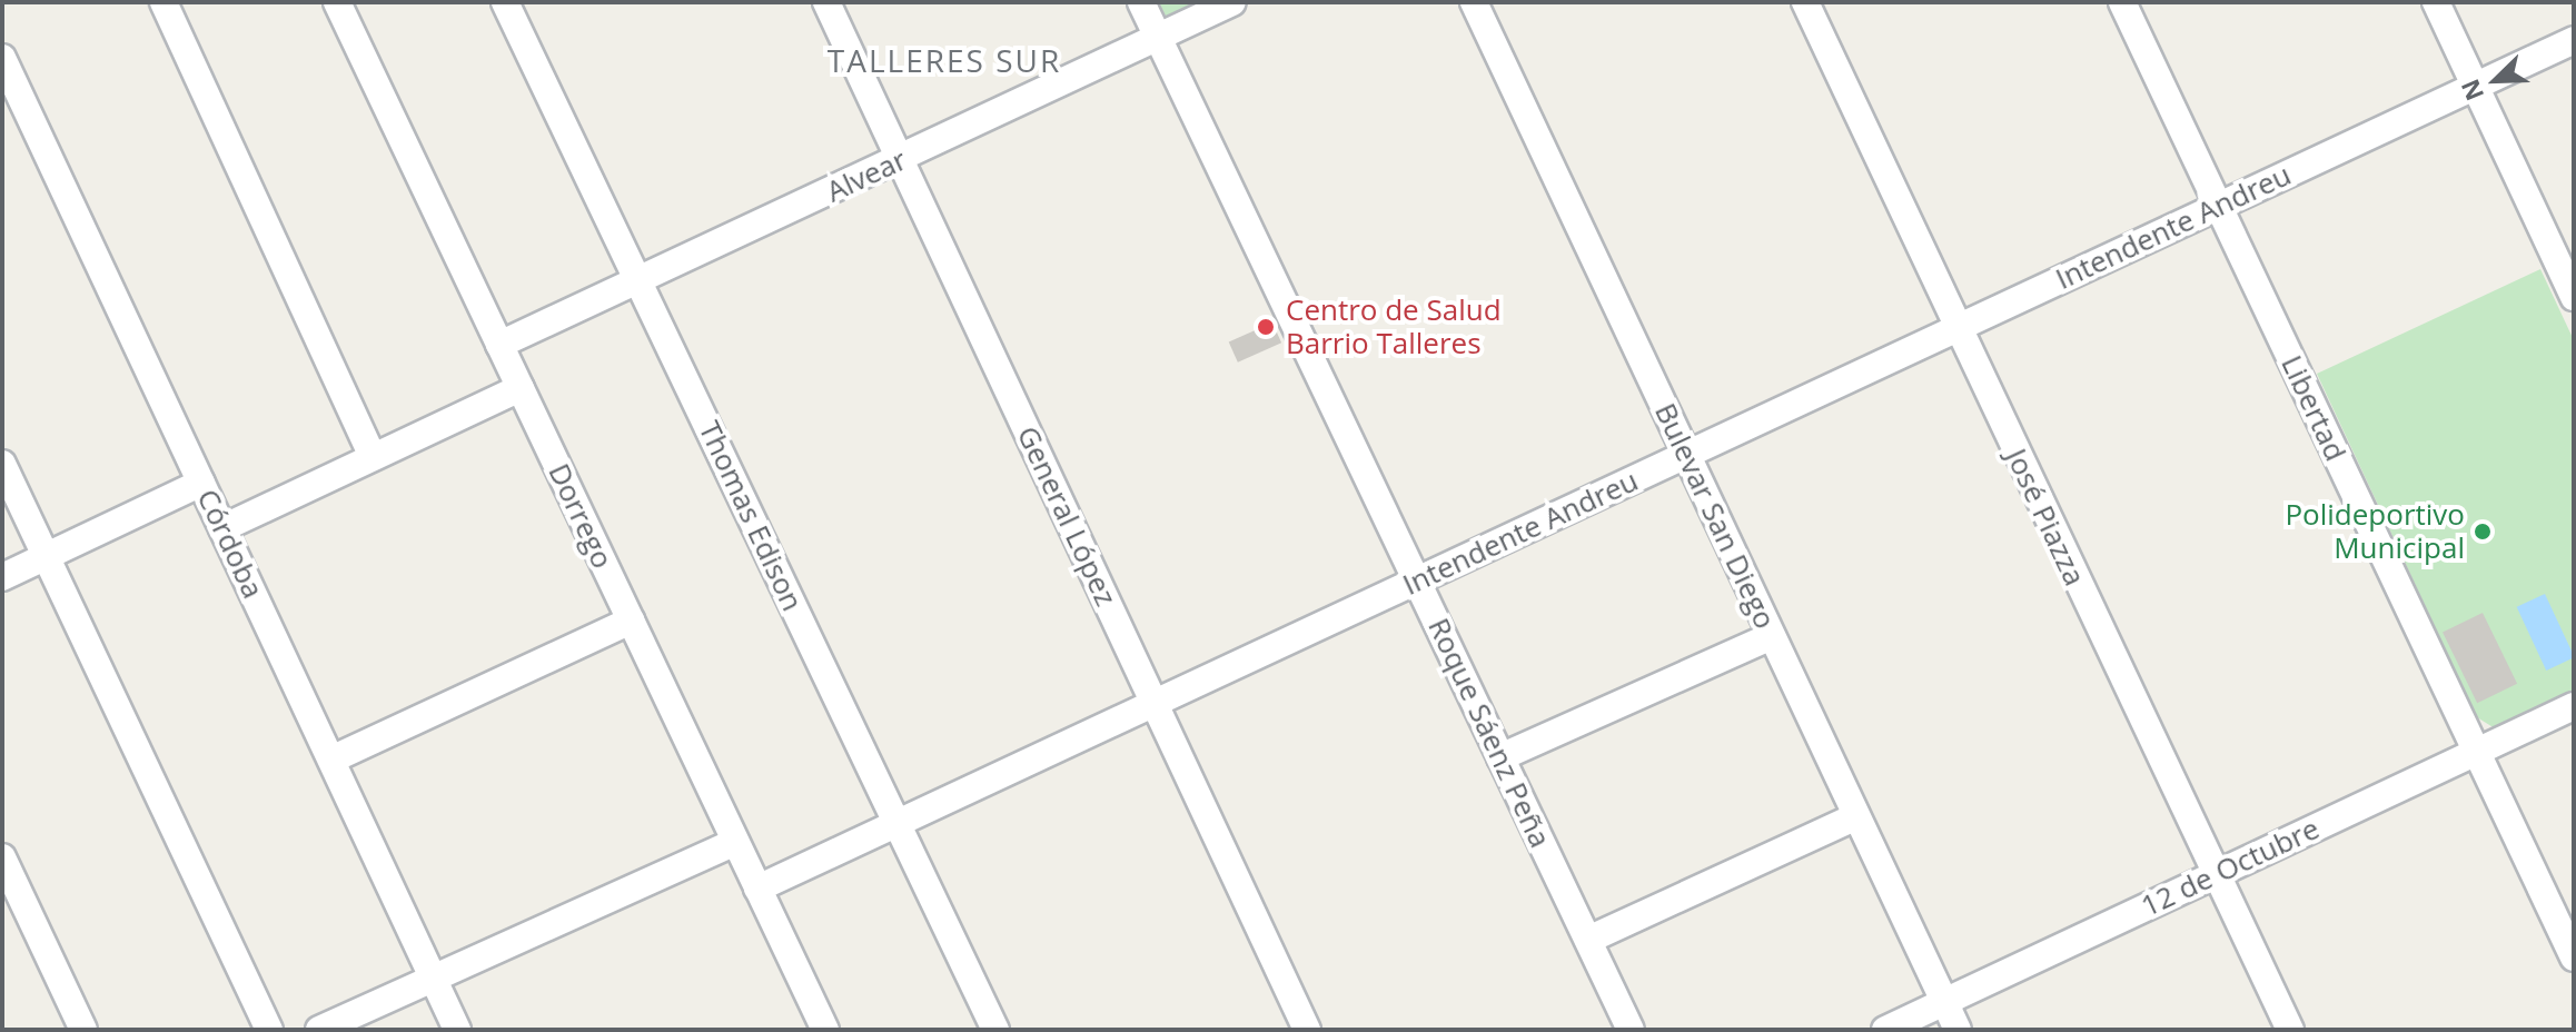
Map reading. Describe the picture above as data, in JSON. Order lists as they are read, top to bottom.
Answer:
{
  "streets": {
    "street": [
      "Alvear",
      "Intendente Andreu",
      "Libertad",
      "Dorrego",
      "Thomas Edison",
      "General López",
      "Bulevar San Diego",
      "José Piazza",
      "Córdoba",
      "Roque Sáenz Peña",
      "12 de Octubre"
    ]
  },
  "crossings": [
    ["Alvear", "Dorrego"],
    ["Alvear", "Thomas Edison"],
    ["Alvear", "General López"],
    ["Alvear", "Roque Sáenz Peña"],
    ["Intendente Andreu", "Libertad"],
    ["Intendente Andreu", "Dorrego"],
    ["Intendente Andreu", "Thomas Edison"],
    ["Intendente Andreu", "General López"],
    ["Intendente Andreu", "Bulevar San Diego"],
    ["Intendente Andreu", "José Piazza"],
    ["Intendente Andreu", "Roque Sáenz Peña"],
    ["Libertad", "12 de Octubre"],
    ["Bulevar San Diego", "12 de Octubre"],
    ["José Piazza", "12 de Octubre"]
  ],
  "districts": ["TALLERES SUR"],
  "places": ["Centro de Salud Barrio Talleres", "Polideportivo Municipal"],
  "north": "bottom left"
}
